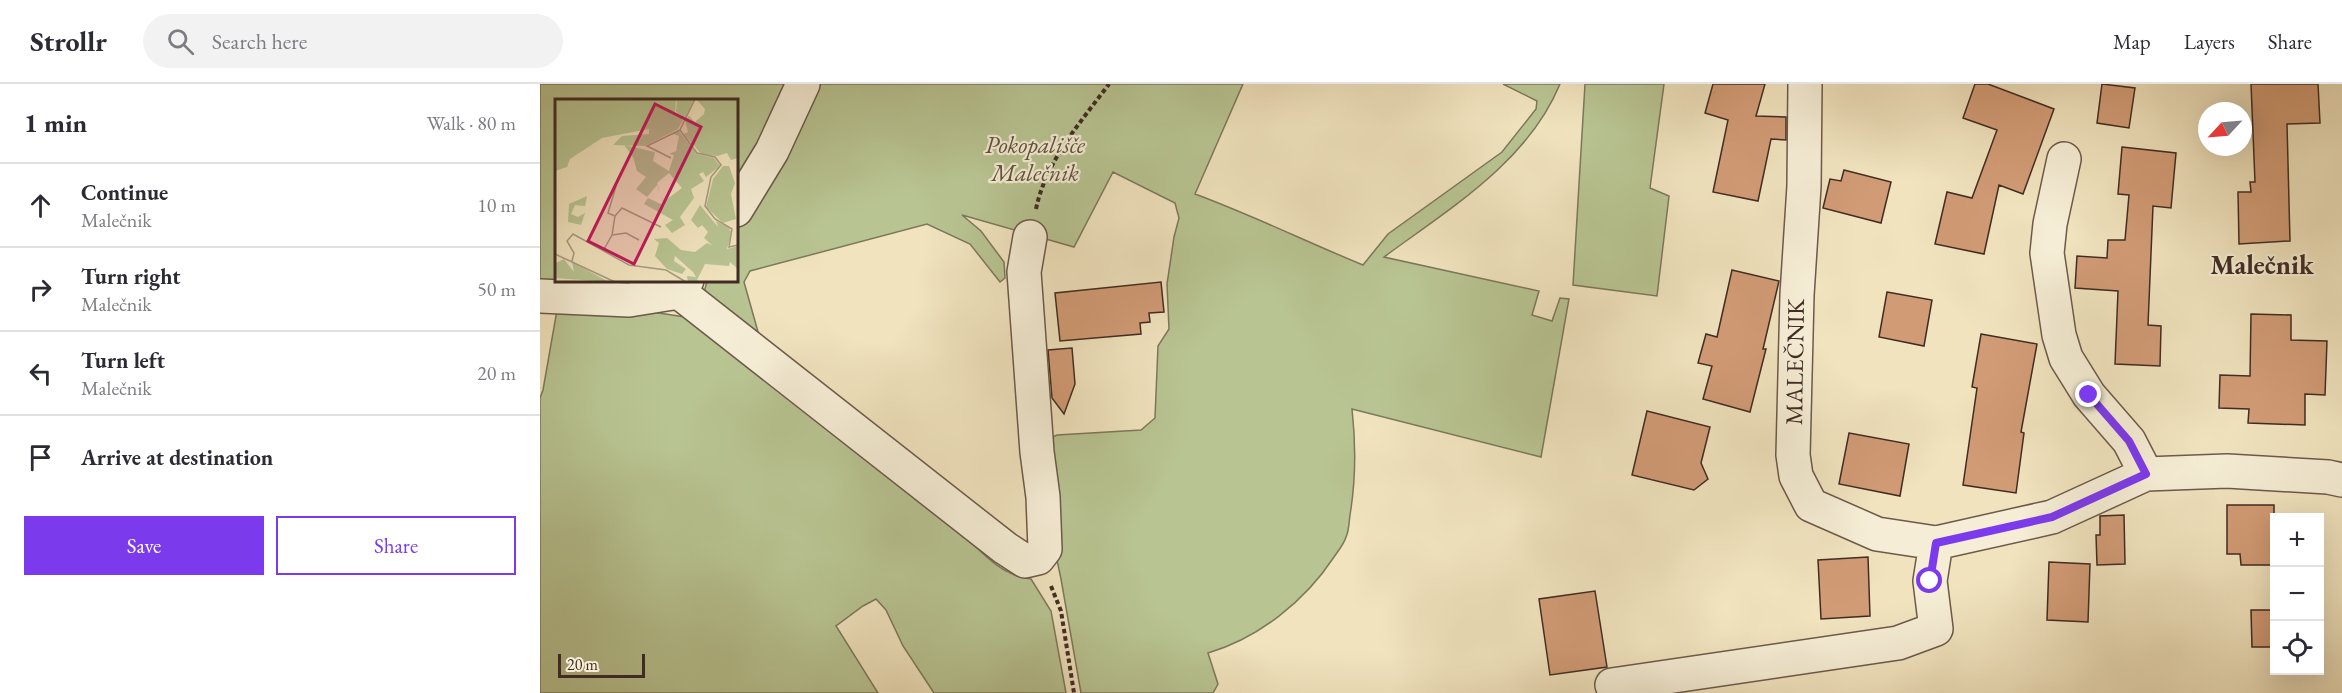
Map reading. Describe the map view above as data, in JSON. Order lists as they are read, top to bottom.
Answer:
{
  "streets": {
    "street": ["MALEČNIK"]
  },
  "districts": ["Malečnik"],
  "parks": ["Pokopališče Malečnik"],
  "scale_bar": "20 m",
  "north": "bottom left",
  "page": {
    "header": "Strollr",
    "search": "Search here",
    "nav": ["Map", "Layers", "Share"],
    "heading": ["1 min", "Walk · 80 m"],
    "list": [
      ["Continue", "Malečnik", "10 m"],
      ["Turn right", "Malečnik", "50 m"],
      ["Turn left", "Malečnik", "20 m"],
      "Arrive at destination"
    ],
    "buttons": ["Save", "Share"],
    "map_buttons": ["+", "−"],
    "scale": "20 m"
  }
}
